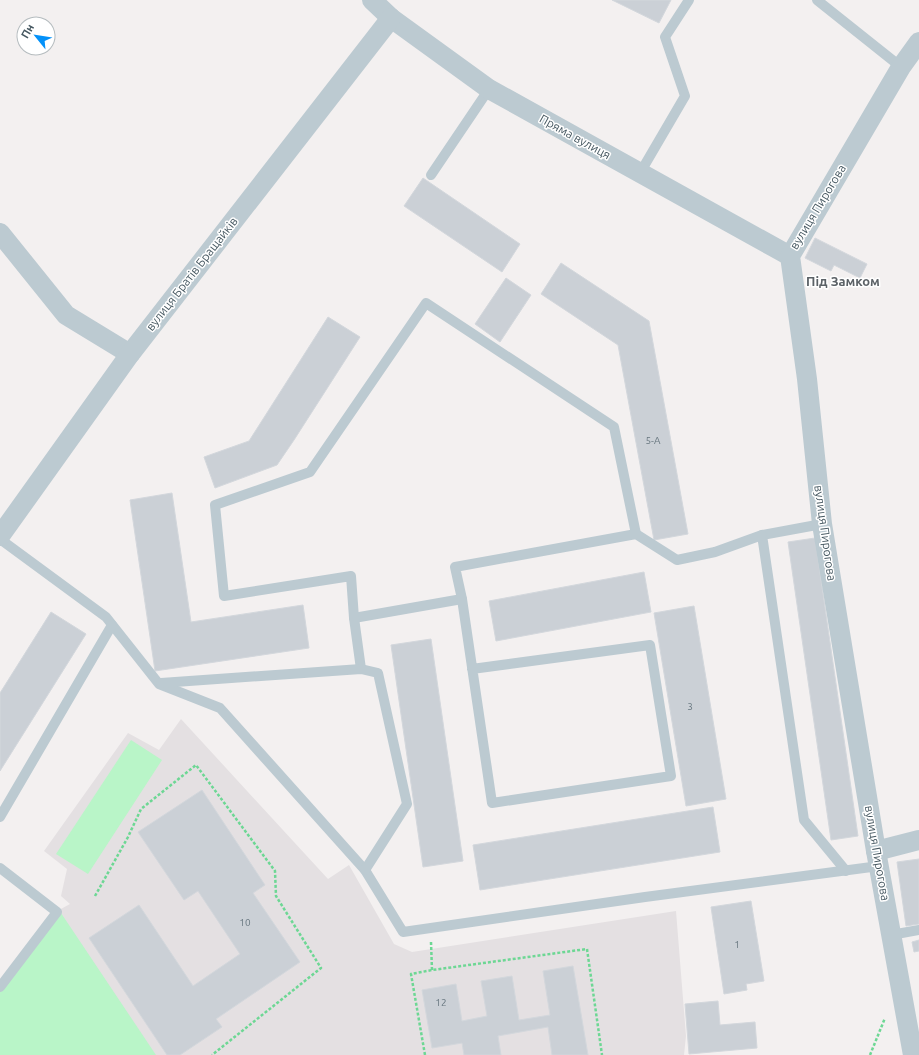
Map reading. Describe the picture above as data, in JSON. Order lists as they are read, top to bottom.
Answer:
{
  "streets": {
    "street": ["Пряма вулиця", "вулиця Пирогова", "вулиця Братів Бращайків"]
  },
  "crossings": [
    ["Пряма вулиця", "вулиця Пирогова"],
    ["Пряма вулиця", "вулиця Братів Бращайків"]
  ],
  "districts": ["Під Замком"],
  "house_numbers": [
    "5-А",
    "3",
    "10",
    "1",
    "12"
  ],
  "north": "top left"
}
